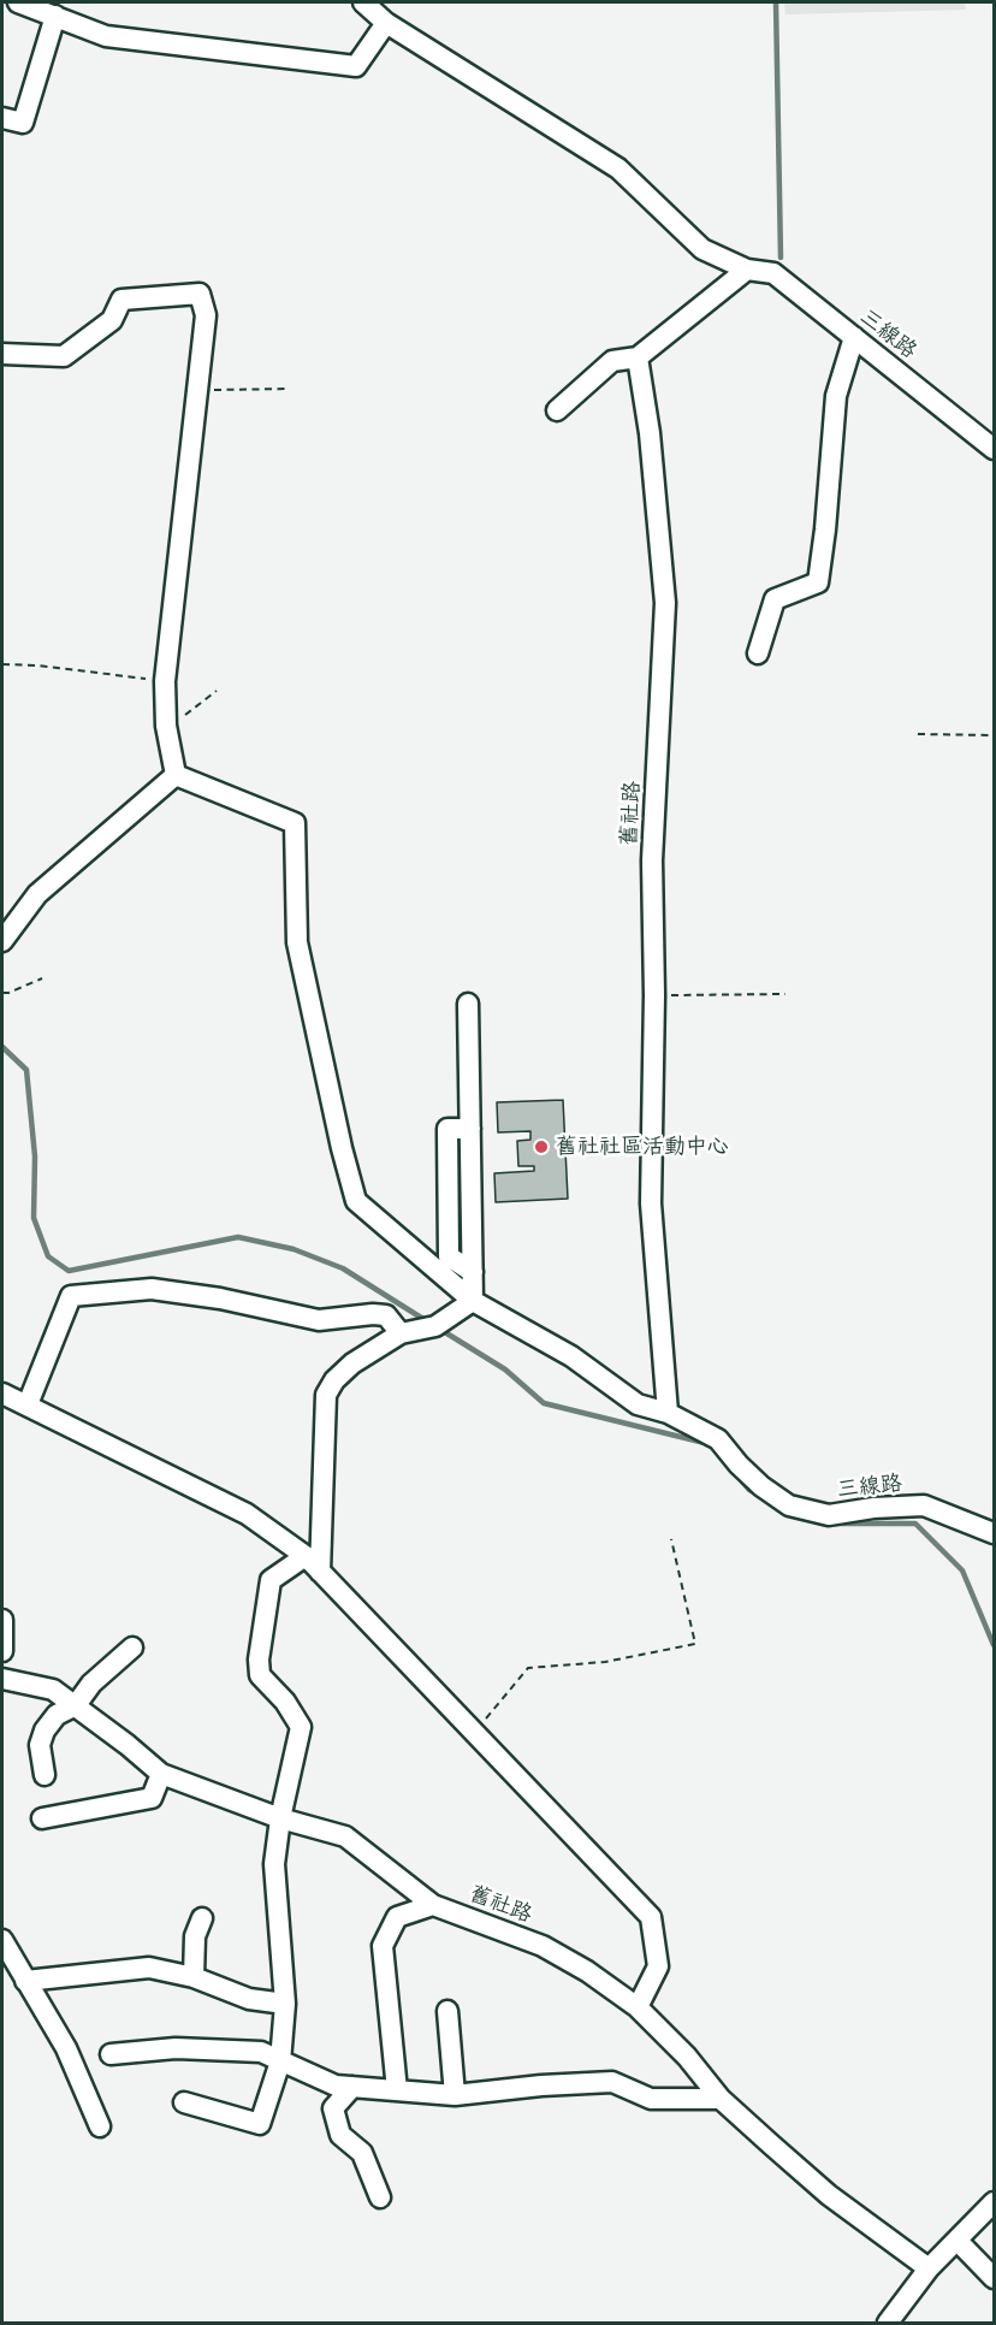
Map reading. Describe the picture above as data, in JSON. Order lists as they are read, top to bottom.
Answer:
{
  "streets": {
    "street": ["三線路", "舊社路"]
  },
  "crossings": [
    ["三線路", "舊社路"]
  ],
  "places": ["舊社社區活動中心"]
}
